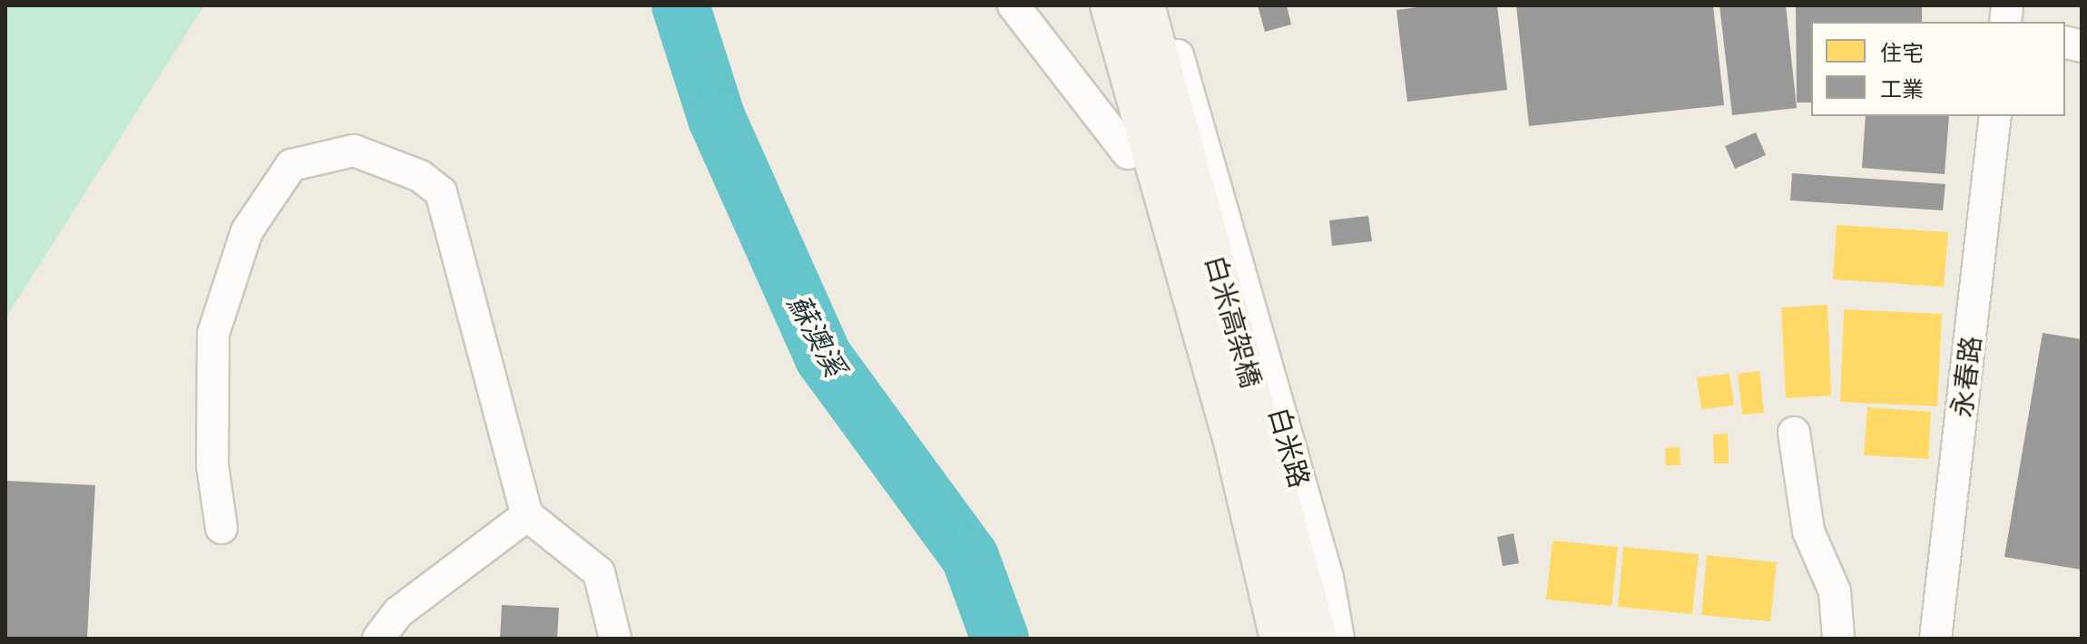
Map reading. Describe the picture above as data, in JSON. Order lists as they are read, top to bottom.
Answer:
{
  "streets": {
    "main road": ["白米高架橋"],
    "street": ["永春路", "白米路"]
  },
  "water": ["蘇澳溪"],
  "legend": ["住宅", "工業"]
}
